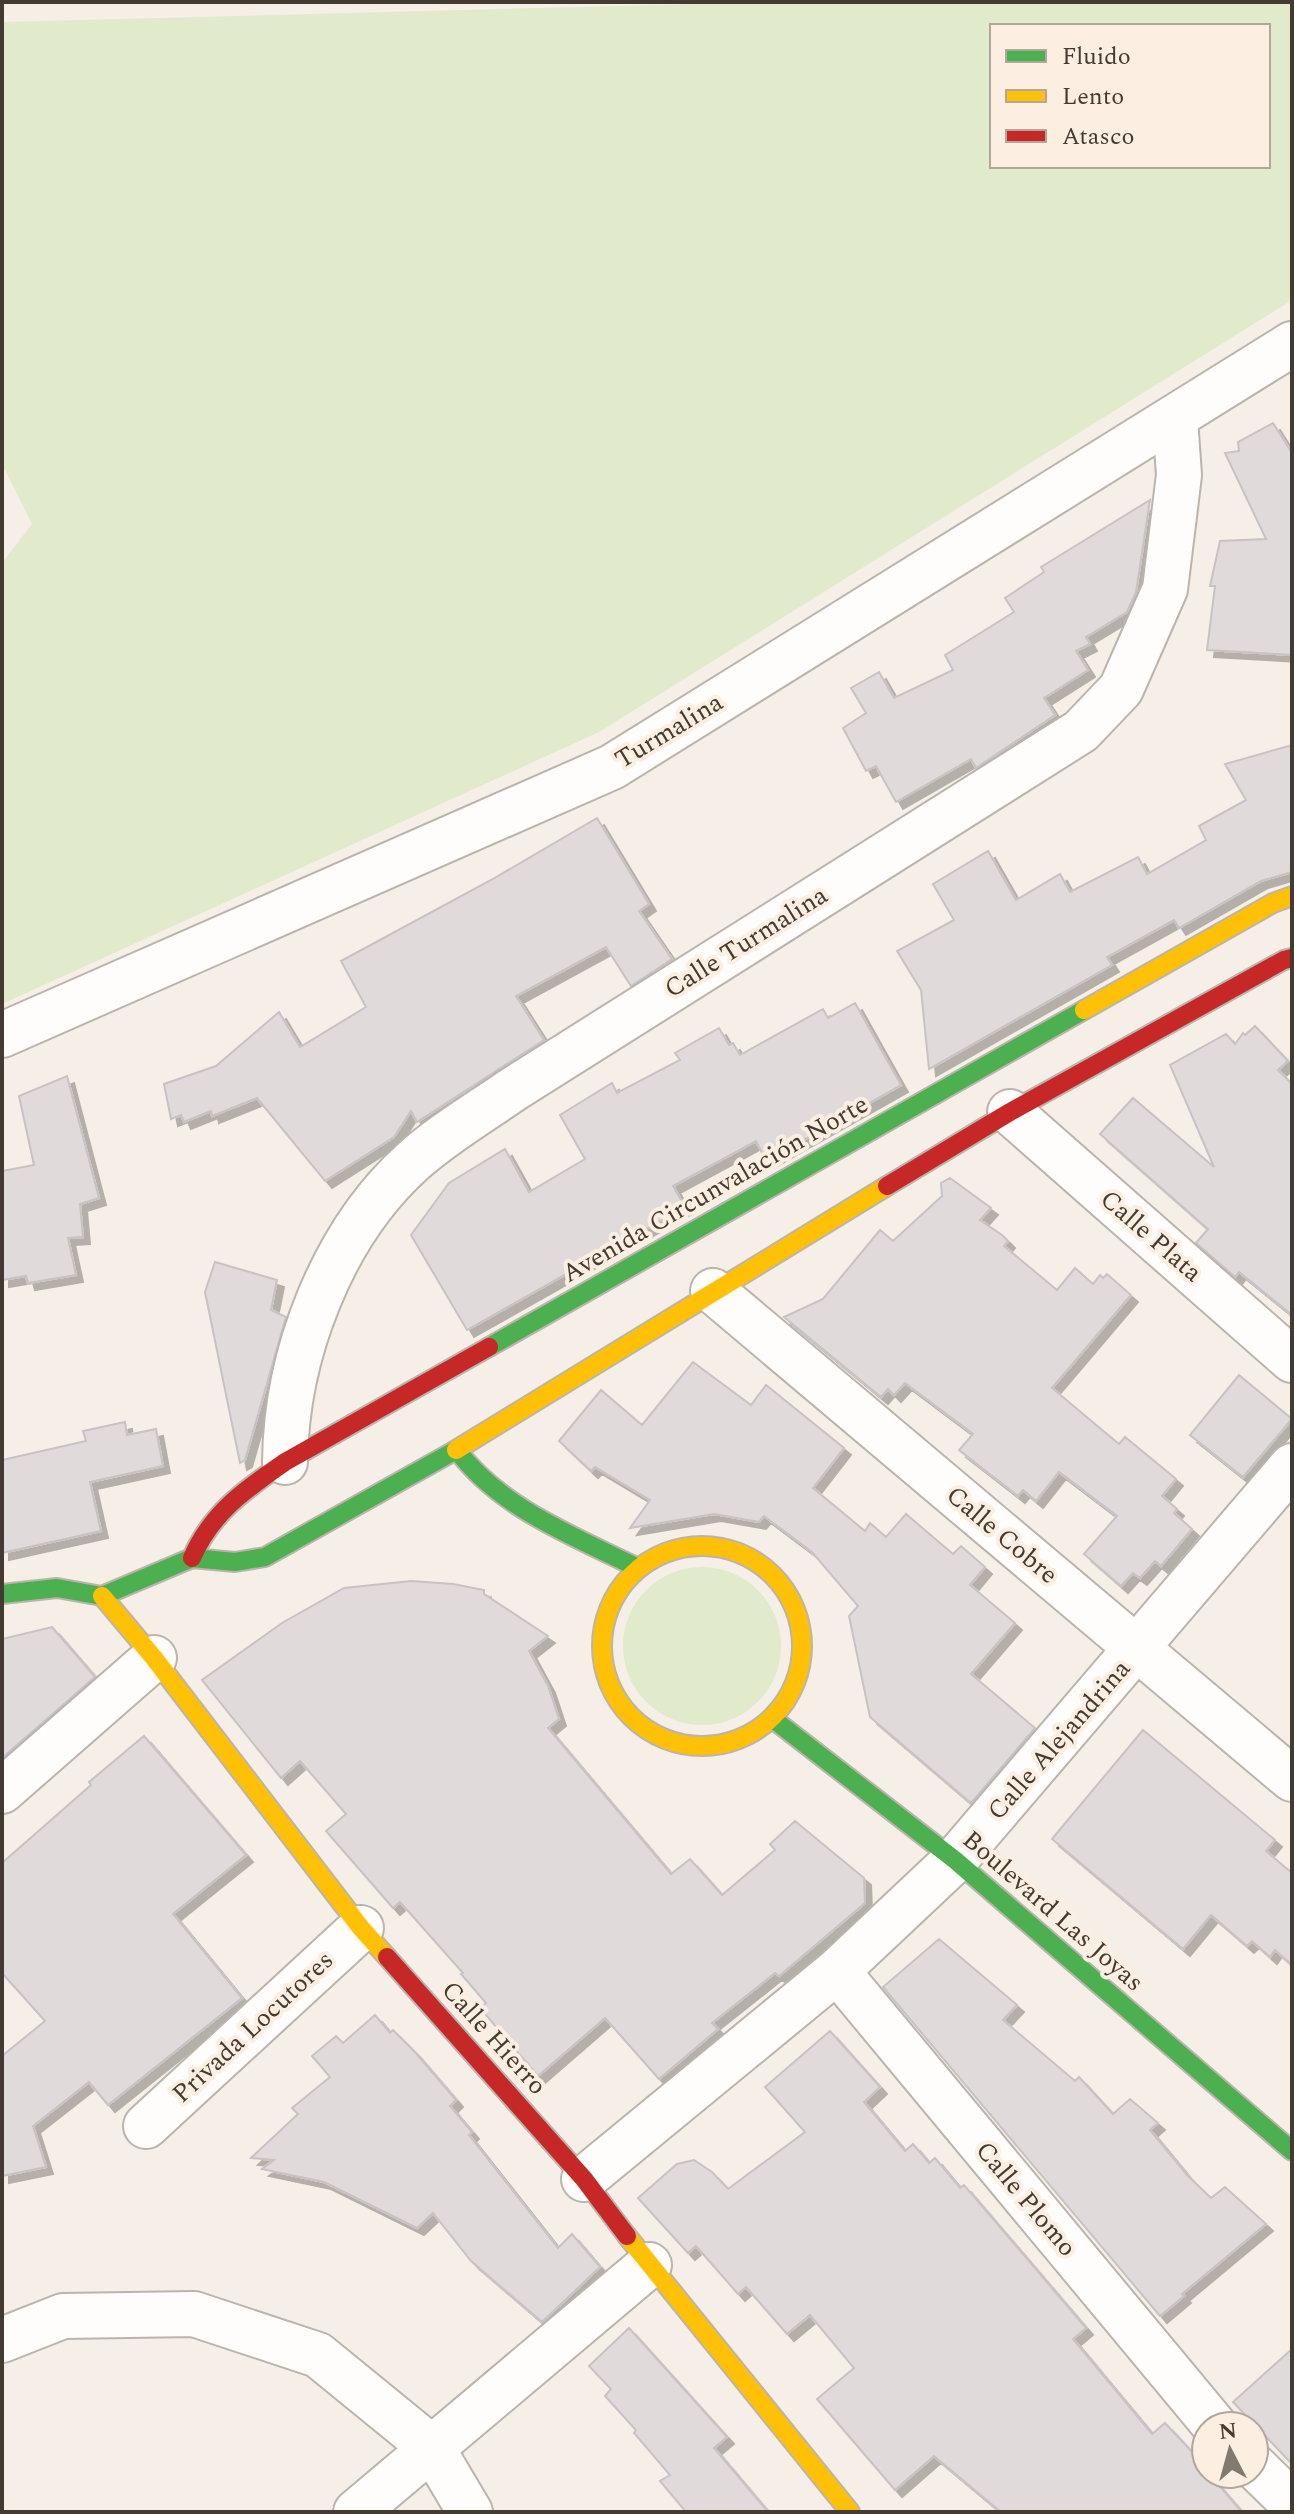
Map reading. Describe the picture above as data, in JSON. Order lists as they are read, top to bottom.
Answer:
{
  "streets": {
    "street": [
      "Turmalina",
      "Calle Turmalina",
      "Avenida Circunvalación Norte",
      "Calle Plata",
      "Calle Cobre",
      "Calle Alejandrina",
      "Boulevard Las Joyas",
      "Privada Locutores",
      "Calle Hierro",
      "Calle Plomo"
    ]
  },
  "crossings": [
    ["Turmalina", "Calle Turmalina"],
    ["Calle Turmalina", "Avenida Circunvalación Norte"],
    ["Calle Cobre", "Calle Alejandrina"],
    ["Calle Alejandrina", "Boulevard Las Joyas"],
    ["Calle Alejandrina", "Calle Hierro"],
    ["Calle Alejandrina", "Calle Plomo"],
    ["Privada Locutores", "Calle Hierro"]
  ],
  "legend": ["Fluido", "Lento", "Atasco"],
  "north": "top"
}
